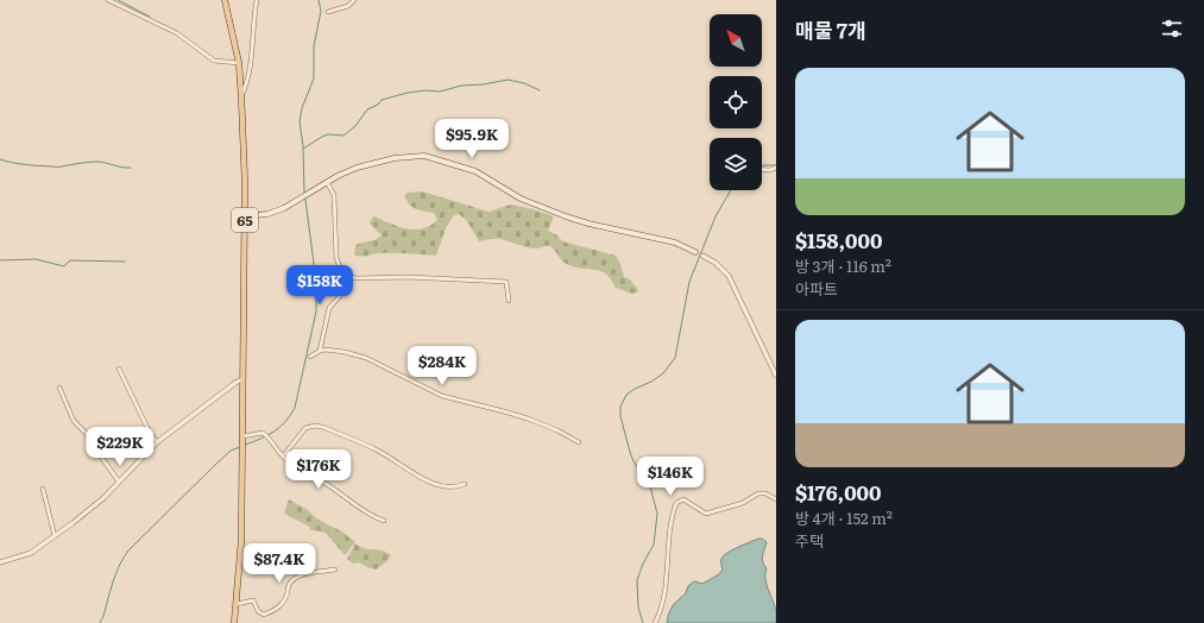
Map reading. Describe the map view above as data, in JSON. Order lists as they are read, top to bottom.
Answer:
{
  "streets": {
    "main road": ["65"]
  },
  "north": "top left",
  "page": {
    "heading": "매물 7개",
    "list": [
      {
        "name": "$158,000",
        "note": "방 3개 · 116 m² · 아파트"
      },
      {
        "name": "$176,000",
        "note": "방 4개 · 152 m² · 주택"
      }
    ],
    "price": [
      "$95.9K",
      "$158K",
      "$284K",
      "$229K",
      "$176K",
      "$146K",
      "$87.4K"
    ]
  }
}
